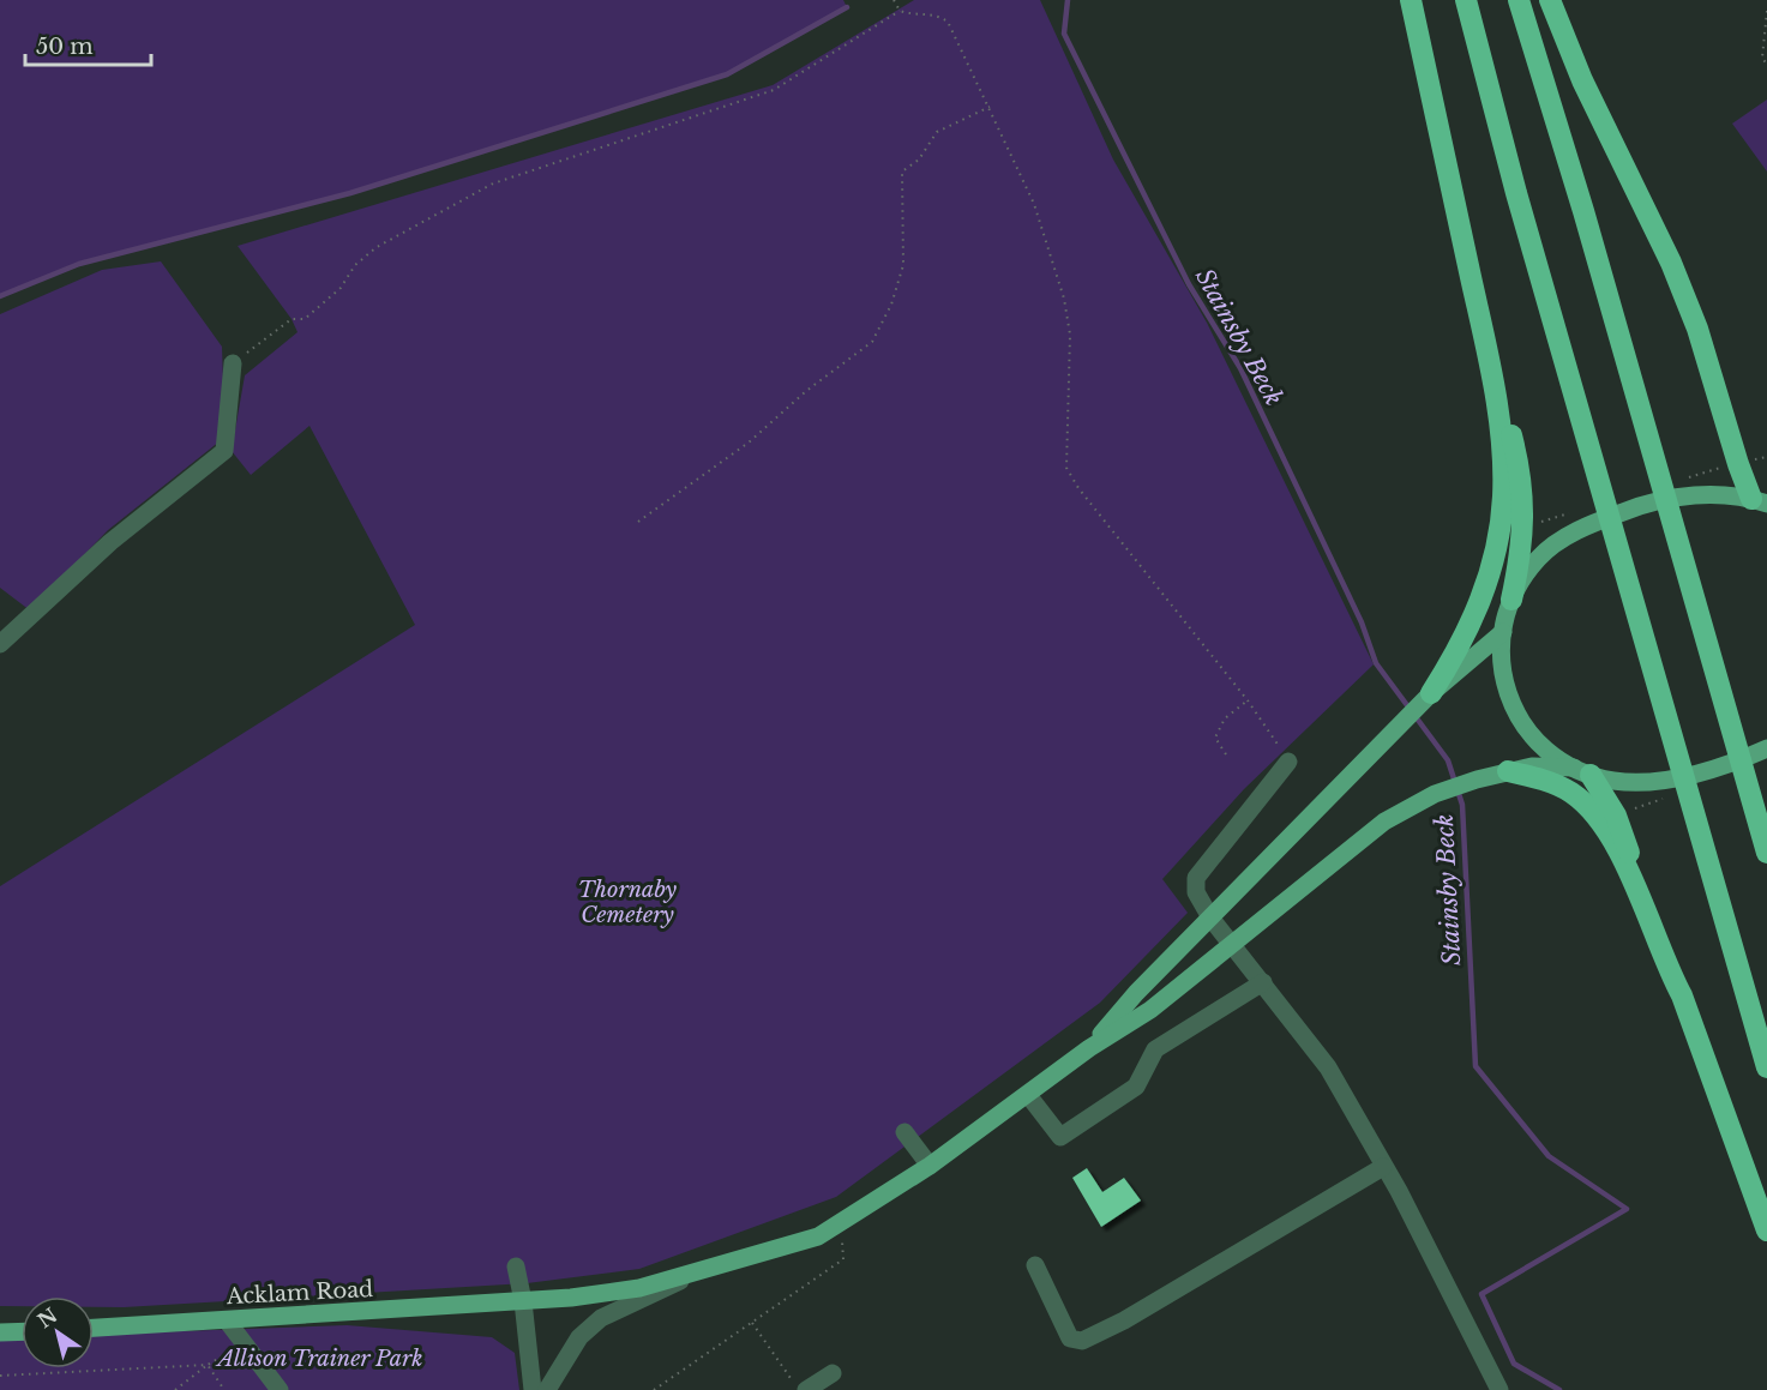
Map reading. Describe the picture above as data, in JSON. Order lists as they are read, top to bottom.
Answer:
{
  "streets": {
    "main road": ["Acklam Road"]
  },
  "water": ["Stainsby Beck"],
  "parks": ["Thornaby Cemetery", "Allison Trainer Park"],
  "scale_bar": "50 m",
  "north": "top left"
}
